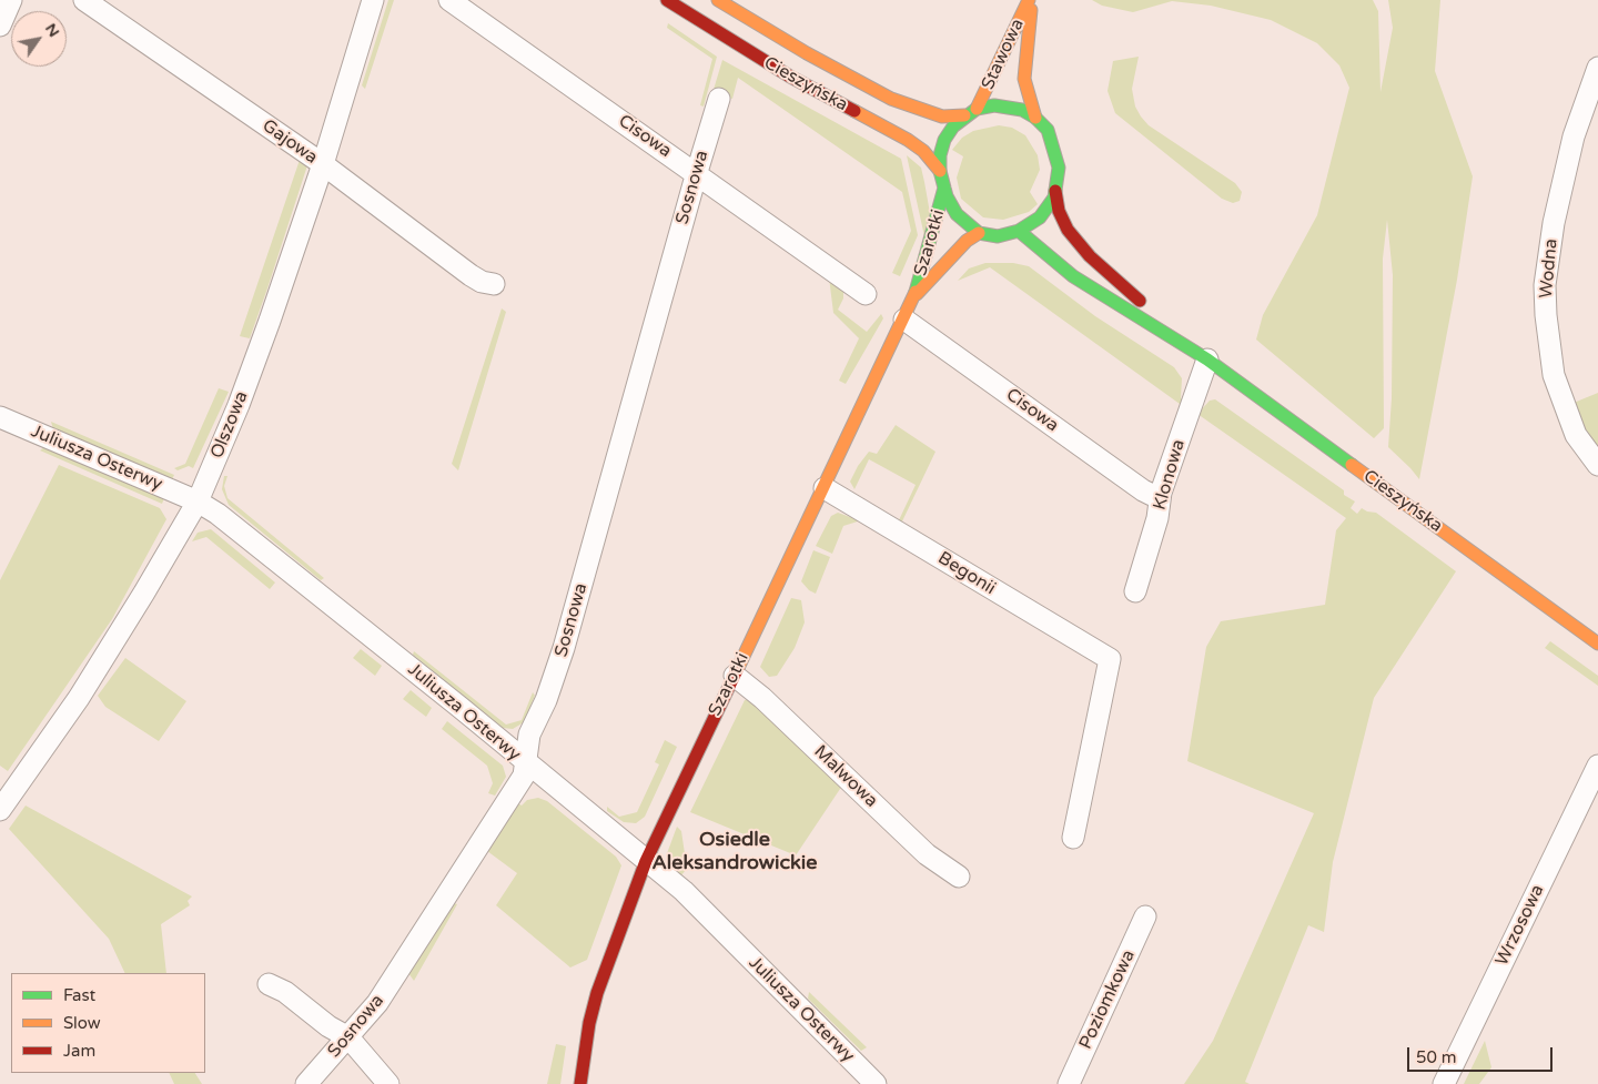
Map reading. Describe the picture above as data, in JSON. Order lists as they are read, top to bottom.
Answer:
{
  "streets": {
    "main road": ["Stawowa", "Cieszyńska", "Szarotki"],
    "street": [
      "Cisowa",
      "Gajowa",
      "Sosnowa",
      "Wodna",
      "Olszowa",
      "Juliusza Osterwy",
      "Klonowa",
      "Begonii",
      "Malwowa",
      "Wrzosowa",
      "Poziomkowa"
    ]
  },
  "crossings": [
    ["Stawowa", "Cieszyńska"],
    ["Stawowa", "Szarotki"],
    ["Cieszyńska", "Szarotki"],
    ["Cieszyńska", "Klonowa"],
    ["Cisowa", "Sosnowa"],
    ["Cisowa", "Szarotki"],
    ["Cisowa", "Klonowa"],
    ["Gajowa", "Olszowa"],
    ["Sosnowa", "Juliusza Osterwy"],
    ["Szarotki", "Juliusza Osterwy"],
    ["Szarotki", "Begonii"],
    ["Szarotki", "Malwowa"],
    ["Olszowa", "Juliusza Osterwy"]
  ],
  "districts": ["Osiedle Aleksandrowickie"],
  "legend": ["Fast", "Slow", "Jam"],
  "scale_bar": "50 m",
  "north": "top right"
}
